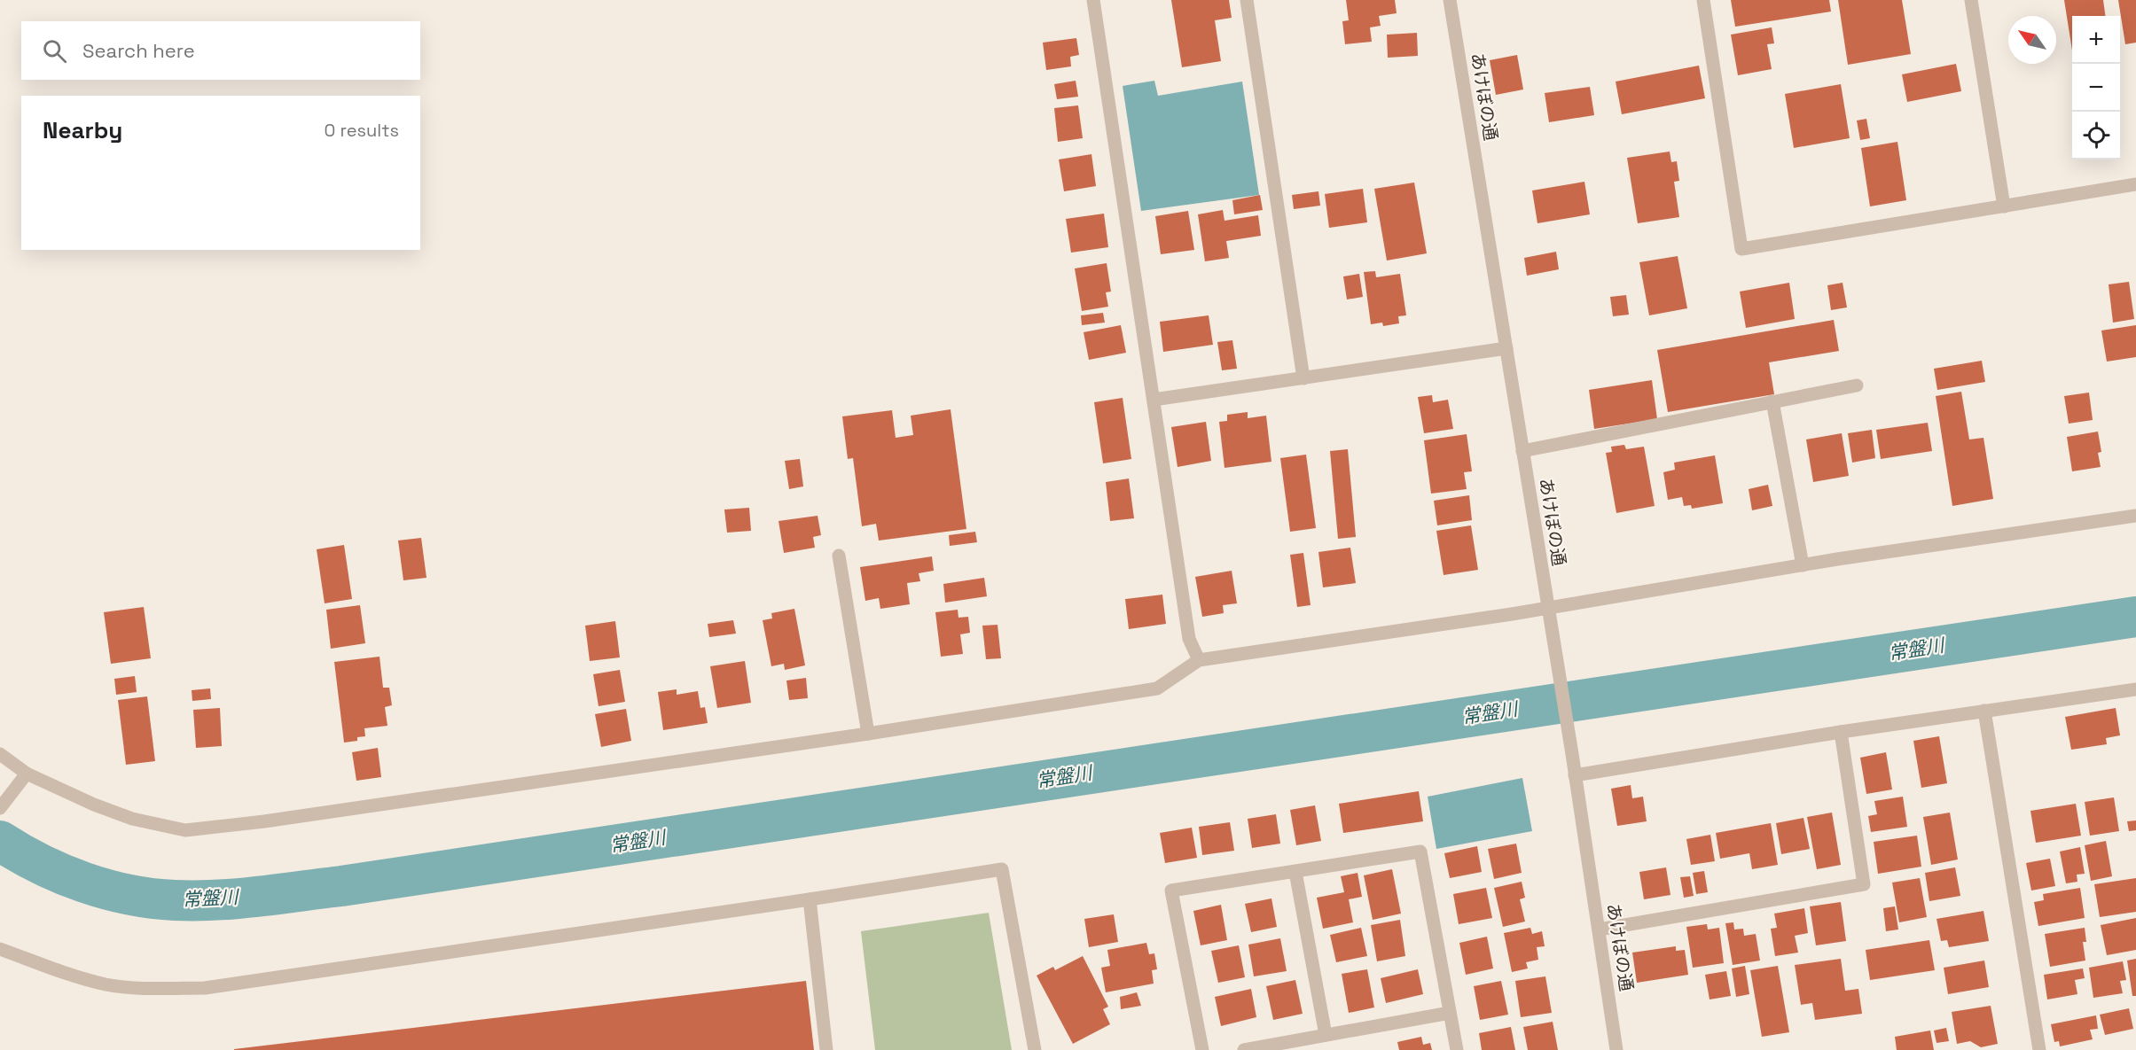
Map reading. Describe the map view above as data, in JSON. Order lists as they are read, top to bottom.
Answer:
{
  "streets": {
    "street": ["あけぼの通"]
  },
  "water": ["常盤川"],
  "north": "top left",
  "page": {
    "map_buttons": ["+", "−"],
    "search": "Search here",
    "heading": ["Nearby", "0 results"]
  }
}
